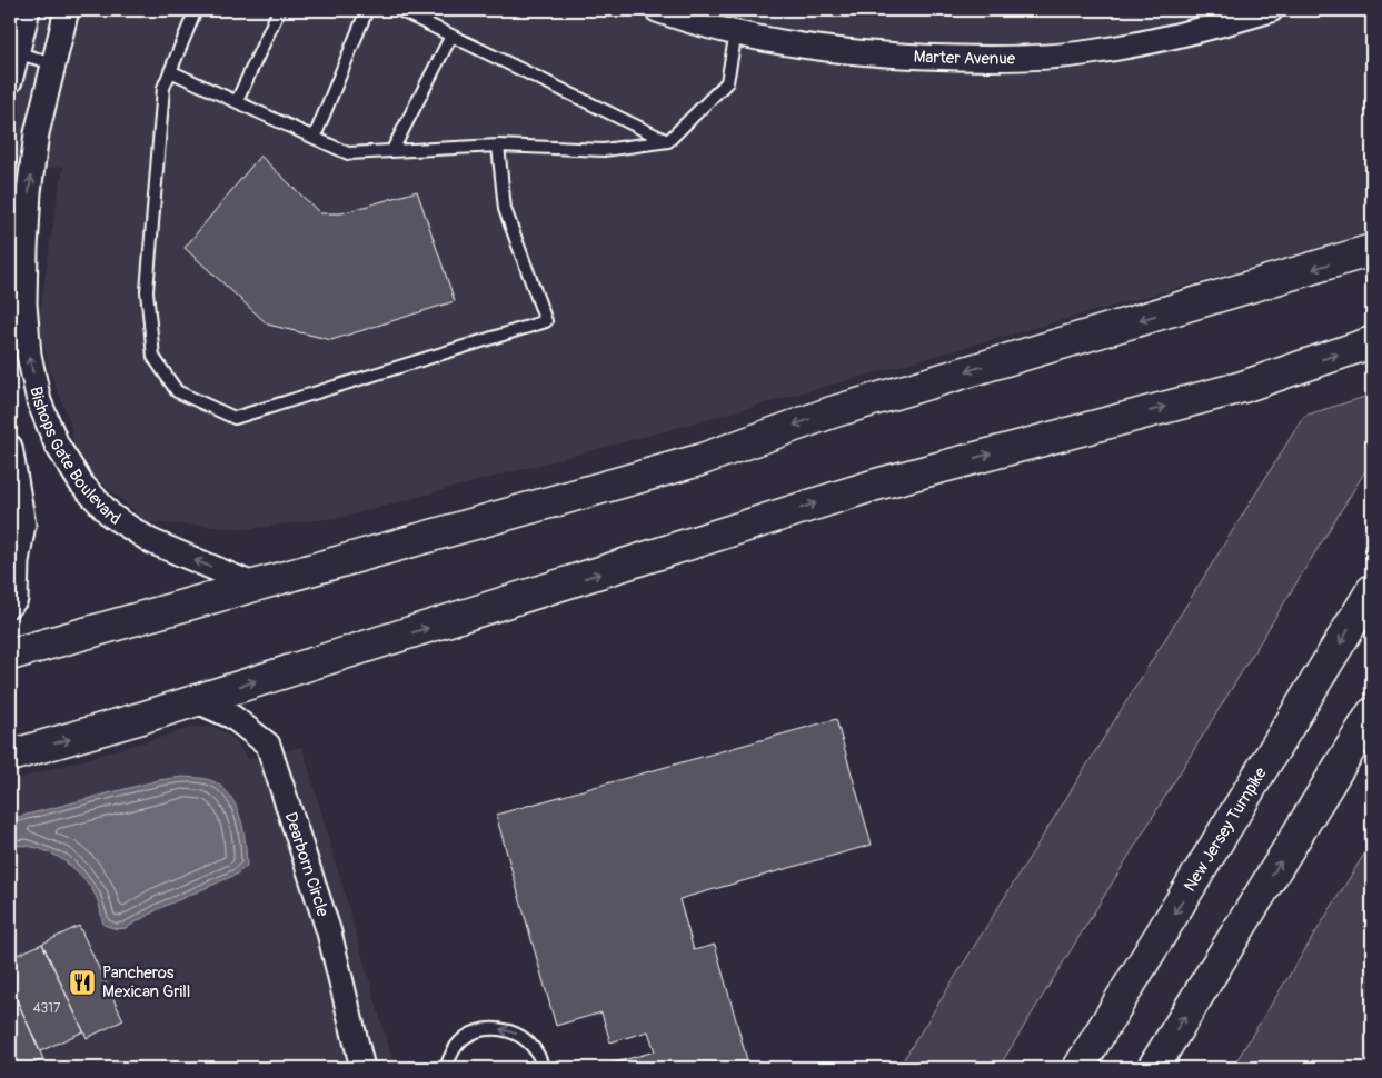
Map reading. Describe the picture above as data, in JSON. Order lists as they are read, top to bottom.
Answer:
{
  "streets": {
    "highway": ["New Jersey Turnpike"],
    "street": ["Marter Avenue", "Bishops Gate Boulevard", "Dearborn Circle"]
  },
  "one_way": ["Bishops Gate Boulevard"],
  "places": {
    "restaurant": ["Pancheros Mexican Grill"]
  },
  "house_numbers": ["4317"]
}
